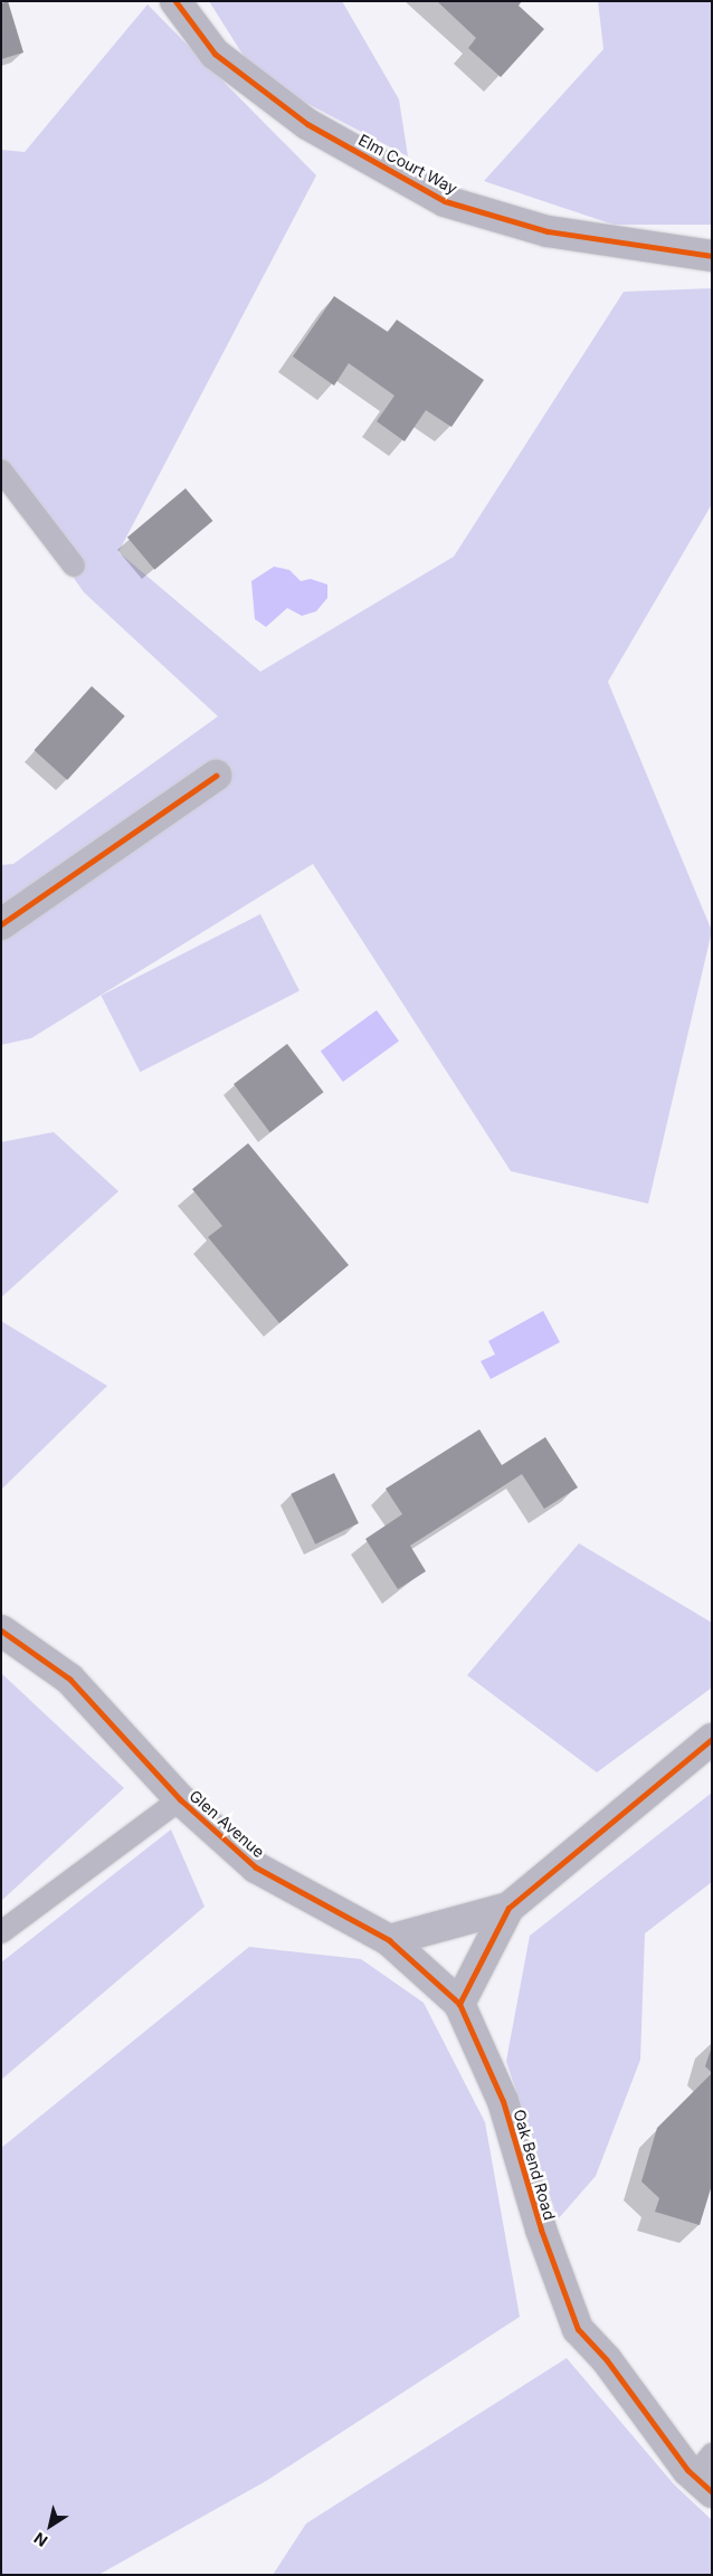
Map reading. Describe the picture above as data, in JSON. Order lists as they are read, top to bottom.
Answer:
{
  "streets": {
    "street": ["Elm Court Way", "Glen Avenue", "Oak Bend Road"]
  },
  "crossings": [
    ["Glen Avenue", "Oak Bend Road"]
  ],
  "north": "bottom left"
}
